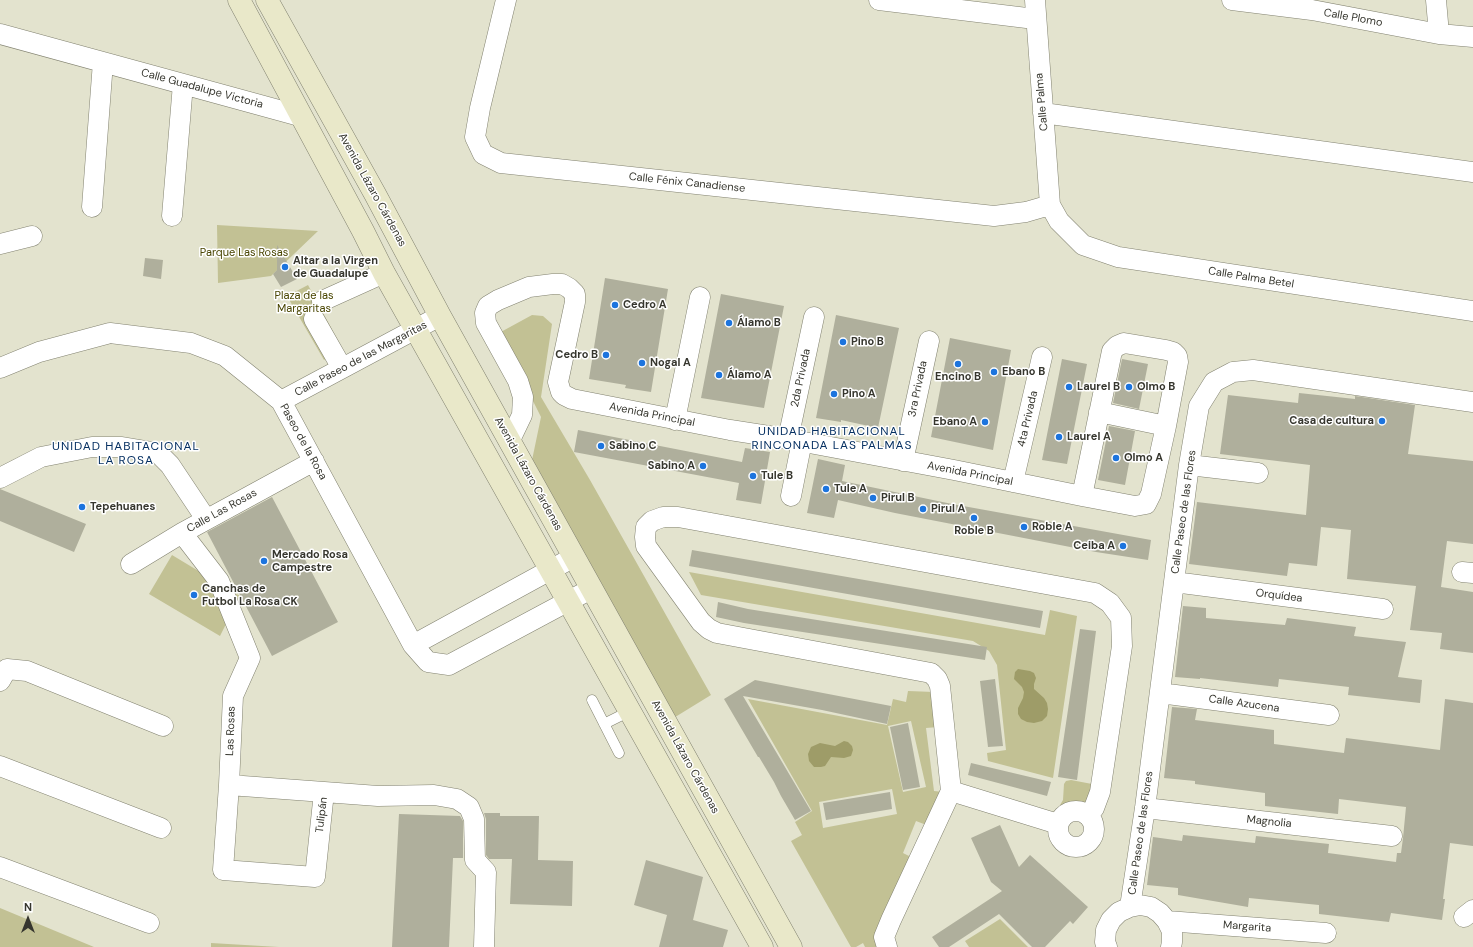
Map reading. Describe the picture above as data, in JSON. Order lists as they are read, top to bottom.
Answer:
{
  "streets": {
    "main road": ["Avenida Lázaro Cárdenas"],
    "street": [
      "Calle Plomo",
      "Calle Guadalupe Victoria",
      "Calle Palma",
      "Calle Fénix Canadiense",
      "Calle Palma Betel",
      "Calle Paseo de las Margaritas",
      "2da Privada",
      "3ra Privada",
      "Avenida Principal",
      "4ta Privada",
      "Paseo de la Rosa",
      "Calle Las Rosas",
      "Calle Paseo de las Flores",
      "Orquídea",
      "Calle Azucena",
      "Las Rosas",
      "Tulipán",
      "Magnolia",
      "Margarita"
    ]
  },
  "crossings": [
    ["Calle Palma", "Calle Fénix Canadiense"],
    ["Calle Palma", "Calle Palma Betel"],
    ["Calle Fénix Canadiense", "Calle Palma Betel"],
    ["Avenida Lázaro Cárdenas", "Calle Paseo de las Margaritas"],
    ["Avenida Lázaro Cárdenas", "Avenida Principal"],
    ["Avenida Lázaro Cárdenas", "Paseo de la Rosa"],
    ["Calle Paseo de las Margaritas", "Paseo de la Rosa"],
    ["2da Privada", "Avenida Principal"],
    ["3ra Privada", "Avenida Principal"],
    ["Avenida Principal", "4ta Privada"],
    ["Paseo de la Rosa", "Calle Las Rosas"],
    ["Calle Las Rosas", "Las Rosas"],
    ["Calle Paseo de las Flores", "Orquídea"],
    ["Calle Paseo de las Flores", "Calle Azucena"],
    ["Calle Paseo de las Flores", "Magnolia"],
    ["Las Rosas", "Tulipán"]
  ],
  "districts": ["UNIDAD HABITACIONAL RINCONADA LAS PALMAS", "UNIDAD HABITACIONAL LA ROSA"],
  "parks": ["Parque Las Rosas", "Plaza de las Margaritas"],
  "places": [
    "Altar a la Virgen de Guadalupe",
    "Cedro A",
    "Álamo B",
    "Pino B",
    "Cedro B",
    "Nogal A",
    "Encino B",
    "Ebano B",
    "Álamo A",
    "Laurel B",
    "Olmo B",
    "Pino A",
    "Casa de cultura",
    "Ebano A",
    "Laurel A",
    "Sabino C",
    "Olmo A",
    "Sabino A",
    "Tule B",
    "Tule A",
    "Pirul B",
    "Tepehuanes",
    "Pirul A",
    "Roble B",
    "Roble A",
    "Ceiba A",
    "Mercado Rosa Campestre",
    "Canchas de Futbol La Rosa CK"
  ],
  "north": "top"
}
